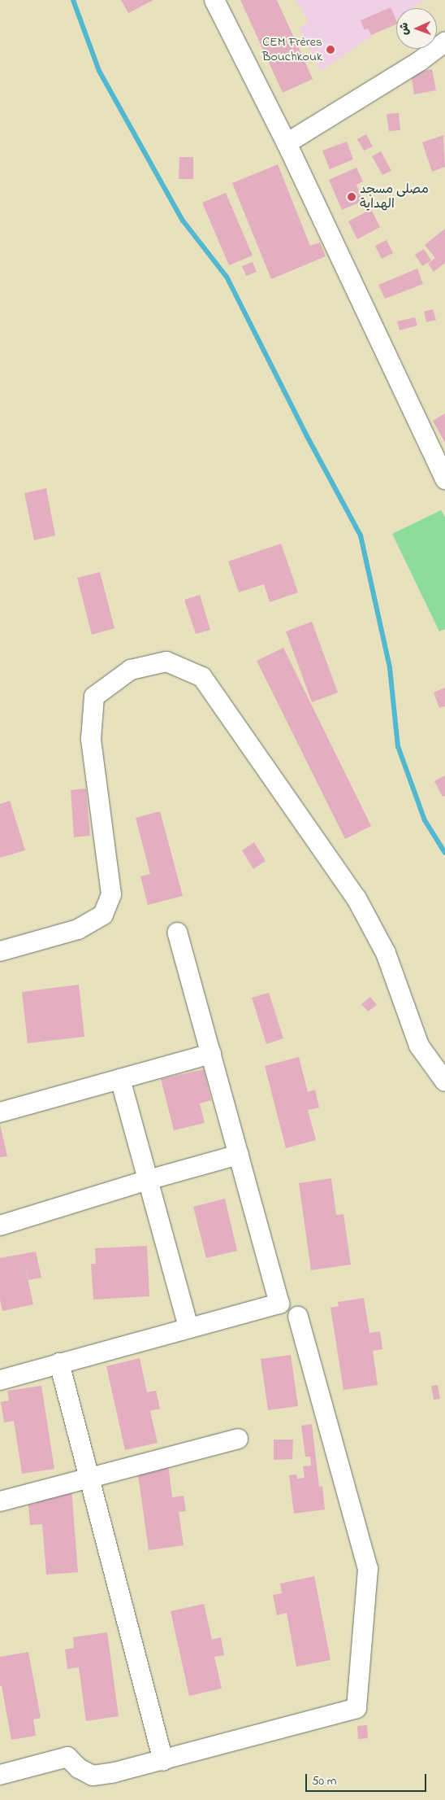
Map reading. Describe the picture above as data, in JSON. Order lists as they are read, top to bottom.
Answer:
{
  "places": ["CEM Frères Bouchkouk", "مصلى مسجد الهداية"],
  "scale_bar": "50 m",
  "north": "left"
}
